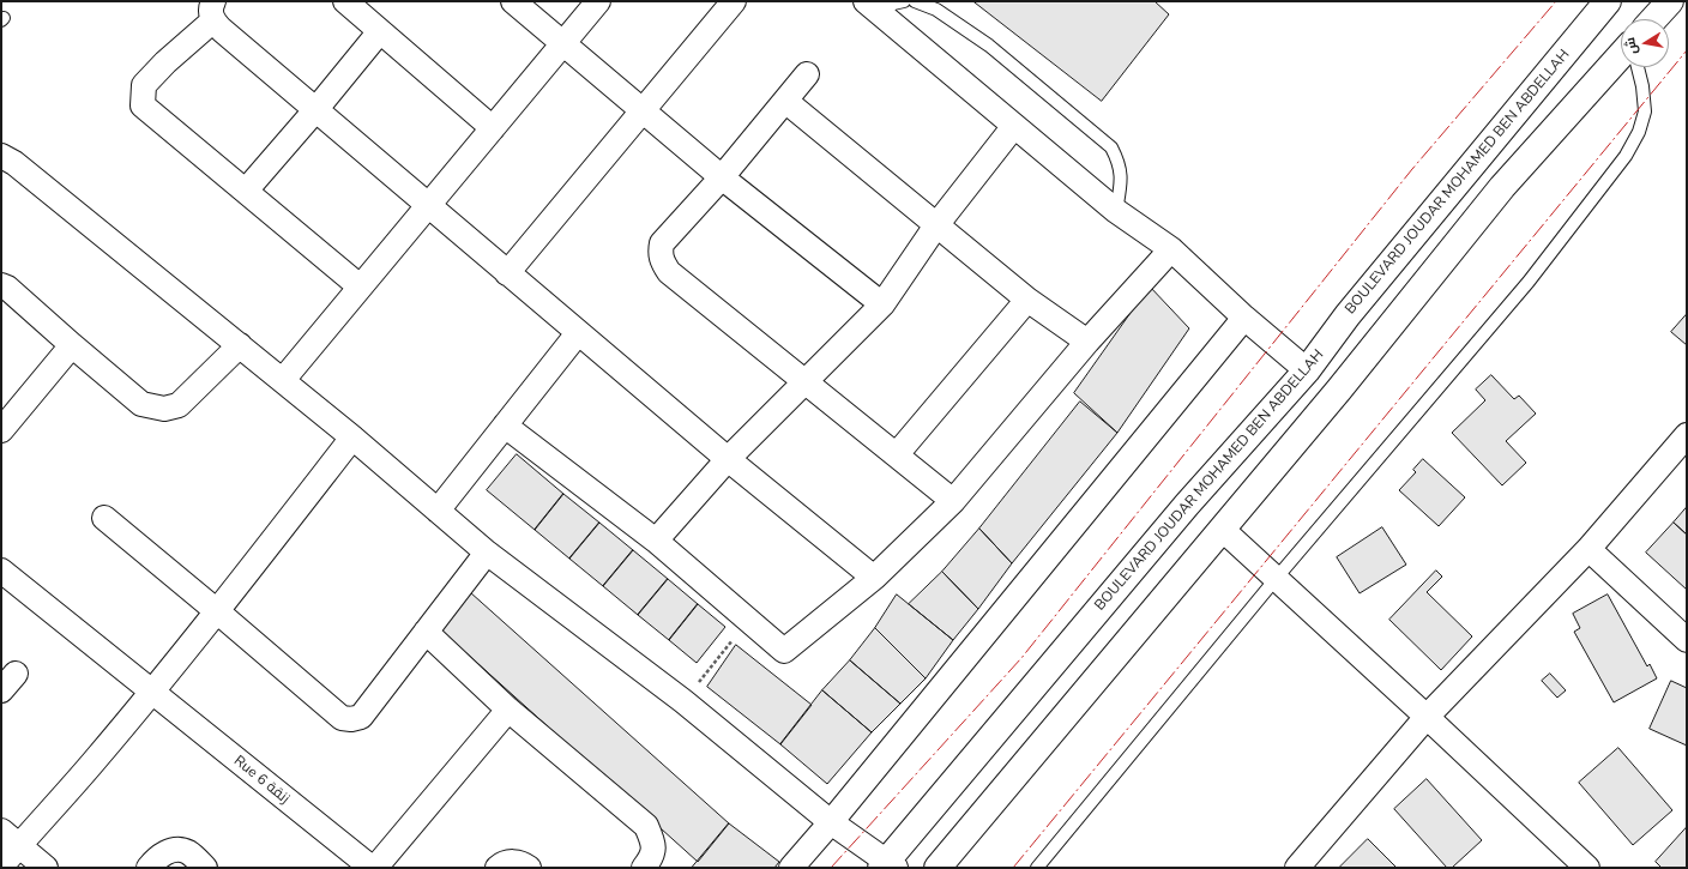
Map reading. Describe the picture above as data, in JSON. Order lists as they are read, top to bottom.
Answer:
{
  "streets": {
    "main road": ["BOULEVARD JOUDAR MOHAMED BEN ABDELLAH"],
    "street": ["Rue 6 زنقة"]
  },
  "north": "left"
}
